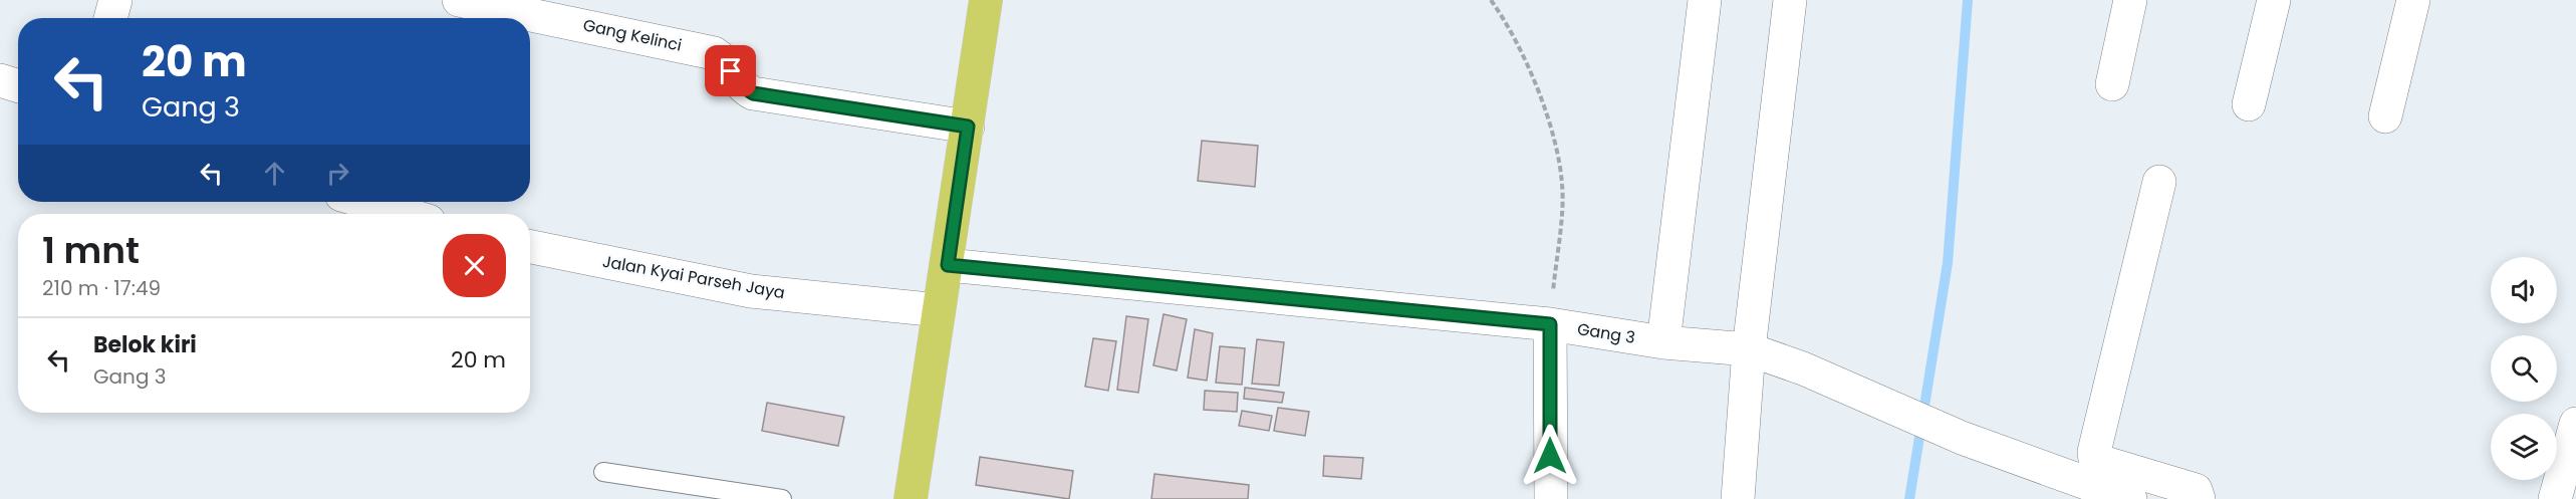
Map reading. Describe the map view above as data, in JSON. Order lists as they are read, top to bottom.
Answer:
{
  "streets": {
    "street": ["Gang Kelinci", "Jalan Kyai Parseh Jaya", "Gang 3"]
  },
  "page": {
    "turn": ["20 m", "Gang 3"],
    "heading": ["1 mnt", "210 m · 17:49"],
    "list": [
      {
        "name": "Belok kiri",
        "note": "Gang 3",
        "value": "20 m"
      }
    ]
  }
}
